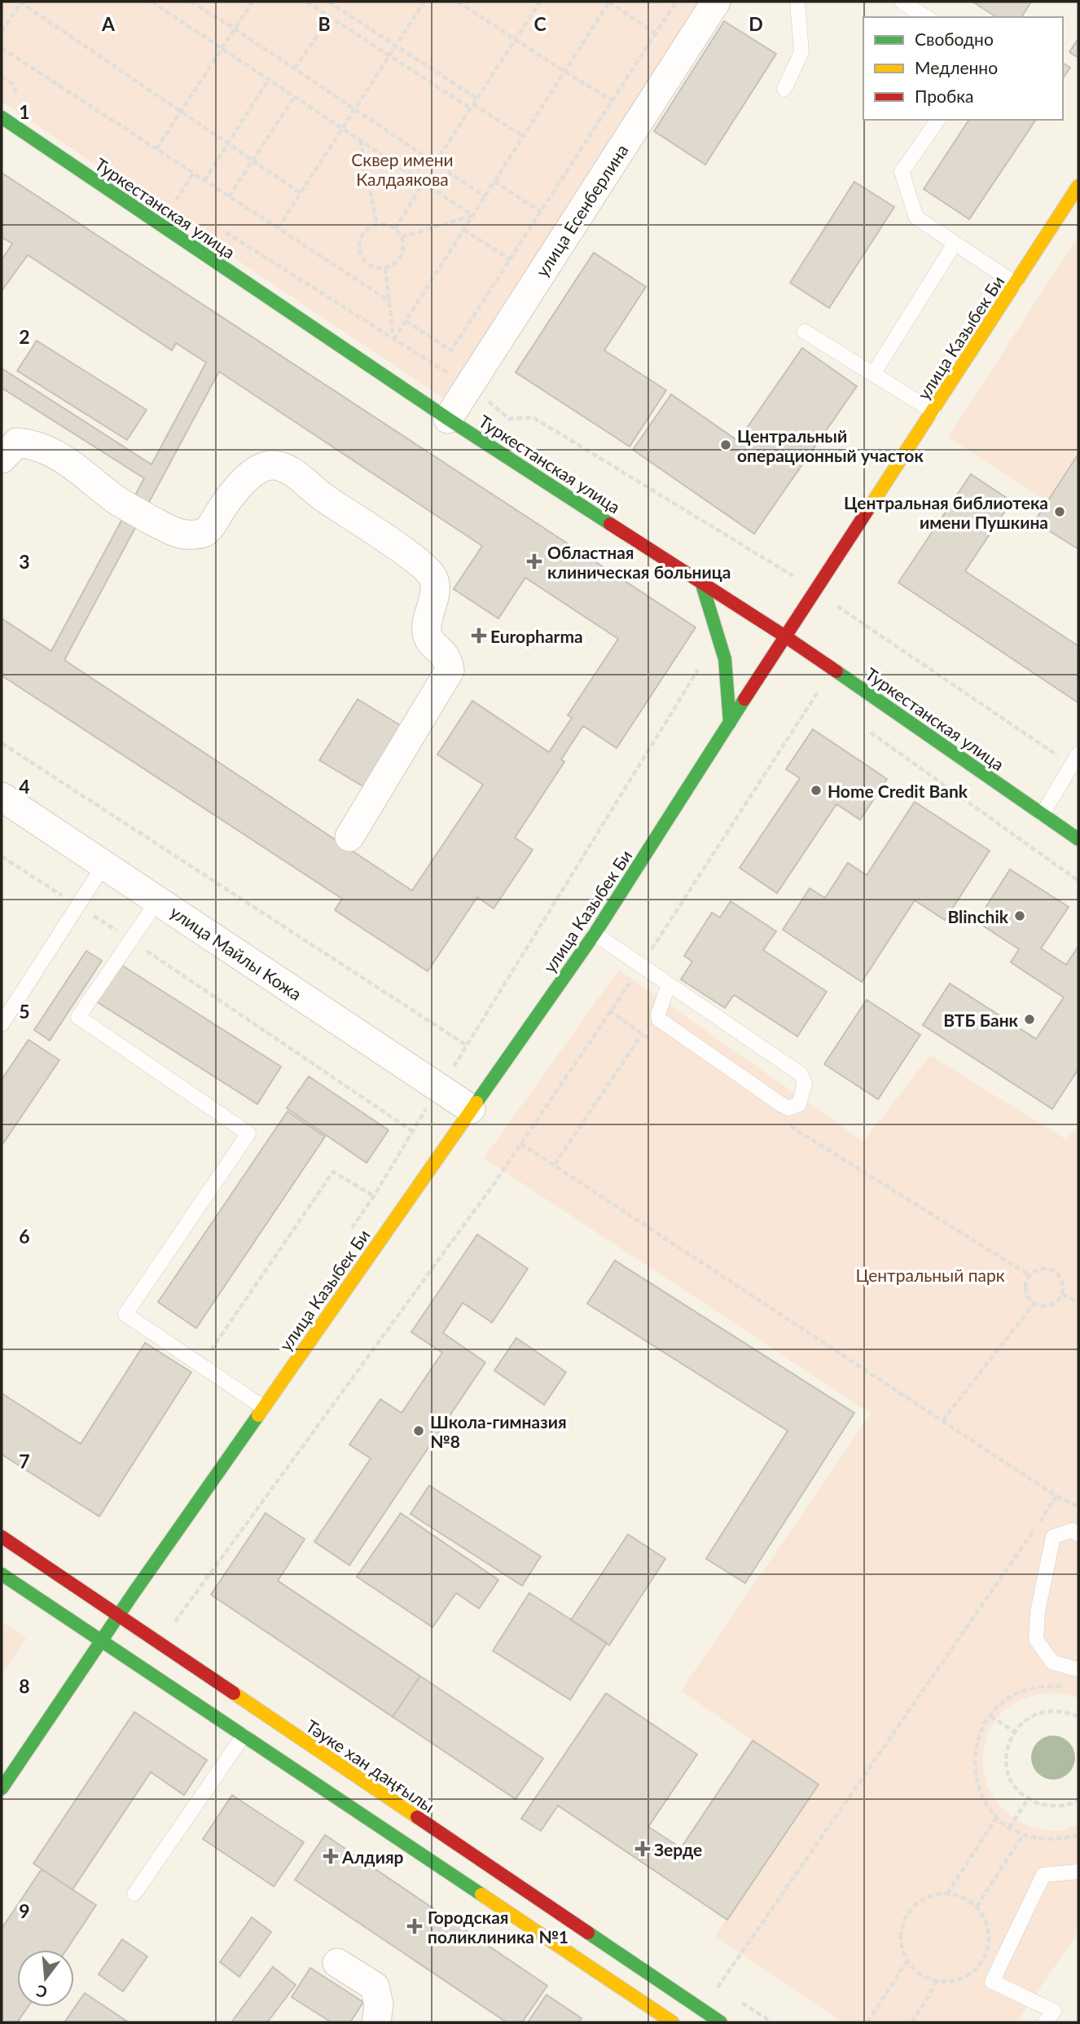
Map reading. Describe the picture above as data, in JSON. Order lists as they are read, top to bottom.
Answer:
{
  "streets": {
    "main road": ["Туркестанская улица", "улица Казыбек Би", "Тәуке хан даңғылы"],
    "street": ["улица Есенберлина", "улица Майлы Кожа"]
  },
  "crossings": [
    ["Туркестанская улица", "улица Есенберлина"],
    ["Туркестанская улица", "улица Казыбек Би"],
    ["улица Казыбек Би", "улица Майлы Кожа"],
    ["улица Казыбек Би", "Тәуке хан даңғылы"]
  ],
  "parks": ["Сквер имени Калдаякова", "Центральный парк"],
  "places": {
    "other": [
      "Центральный операционный участок",
      "Центральная библиотека имени Пушкина",
      "Home Credit Bank",
      "Blinchik",
      "ВТБ Банк",
      "Школа-гимназия №8"
    ],
    "health": [
      "Областная клиническая больница",
      "Europharma",
      "Зерде",
      "Алдияр",
      "Городская поликлиника №1"
    ]
  },
  "legend": ["Свободно", "Медленно", "Пробка"],
  "north": "bottom",
  "grid": {
    "columns": [
      "A",
      "B",
      "C",
      "D"
    ],
    "rows": [
      "1",
      "2",
      "3",
      "4",
      "5",
      "6",
      "7",
      "8",
      "9"
    ]
  }
}
